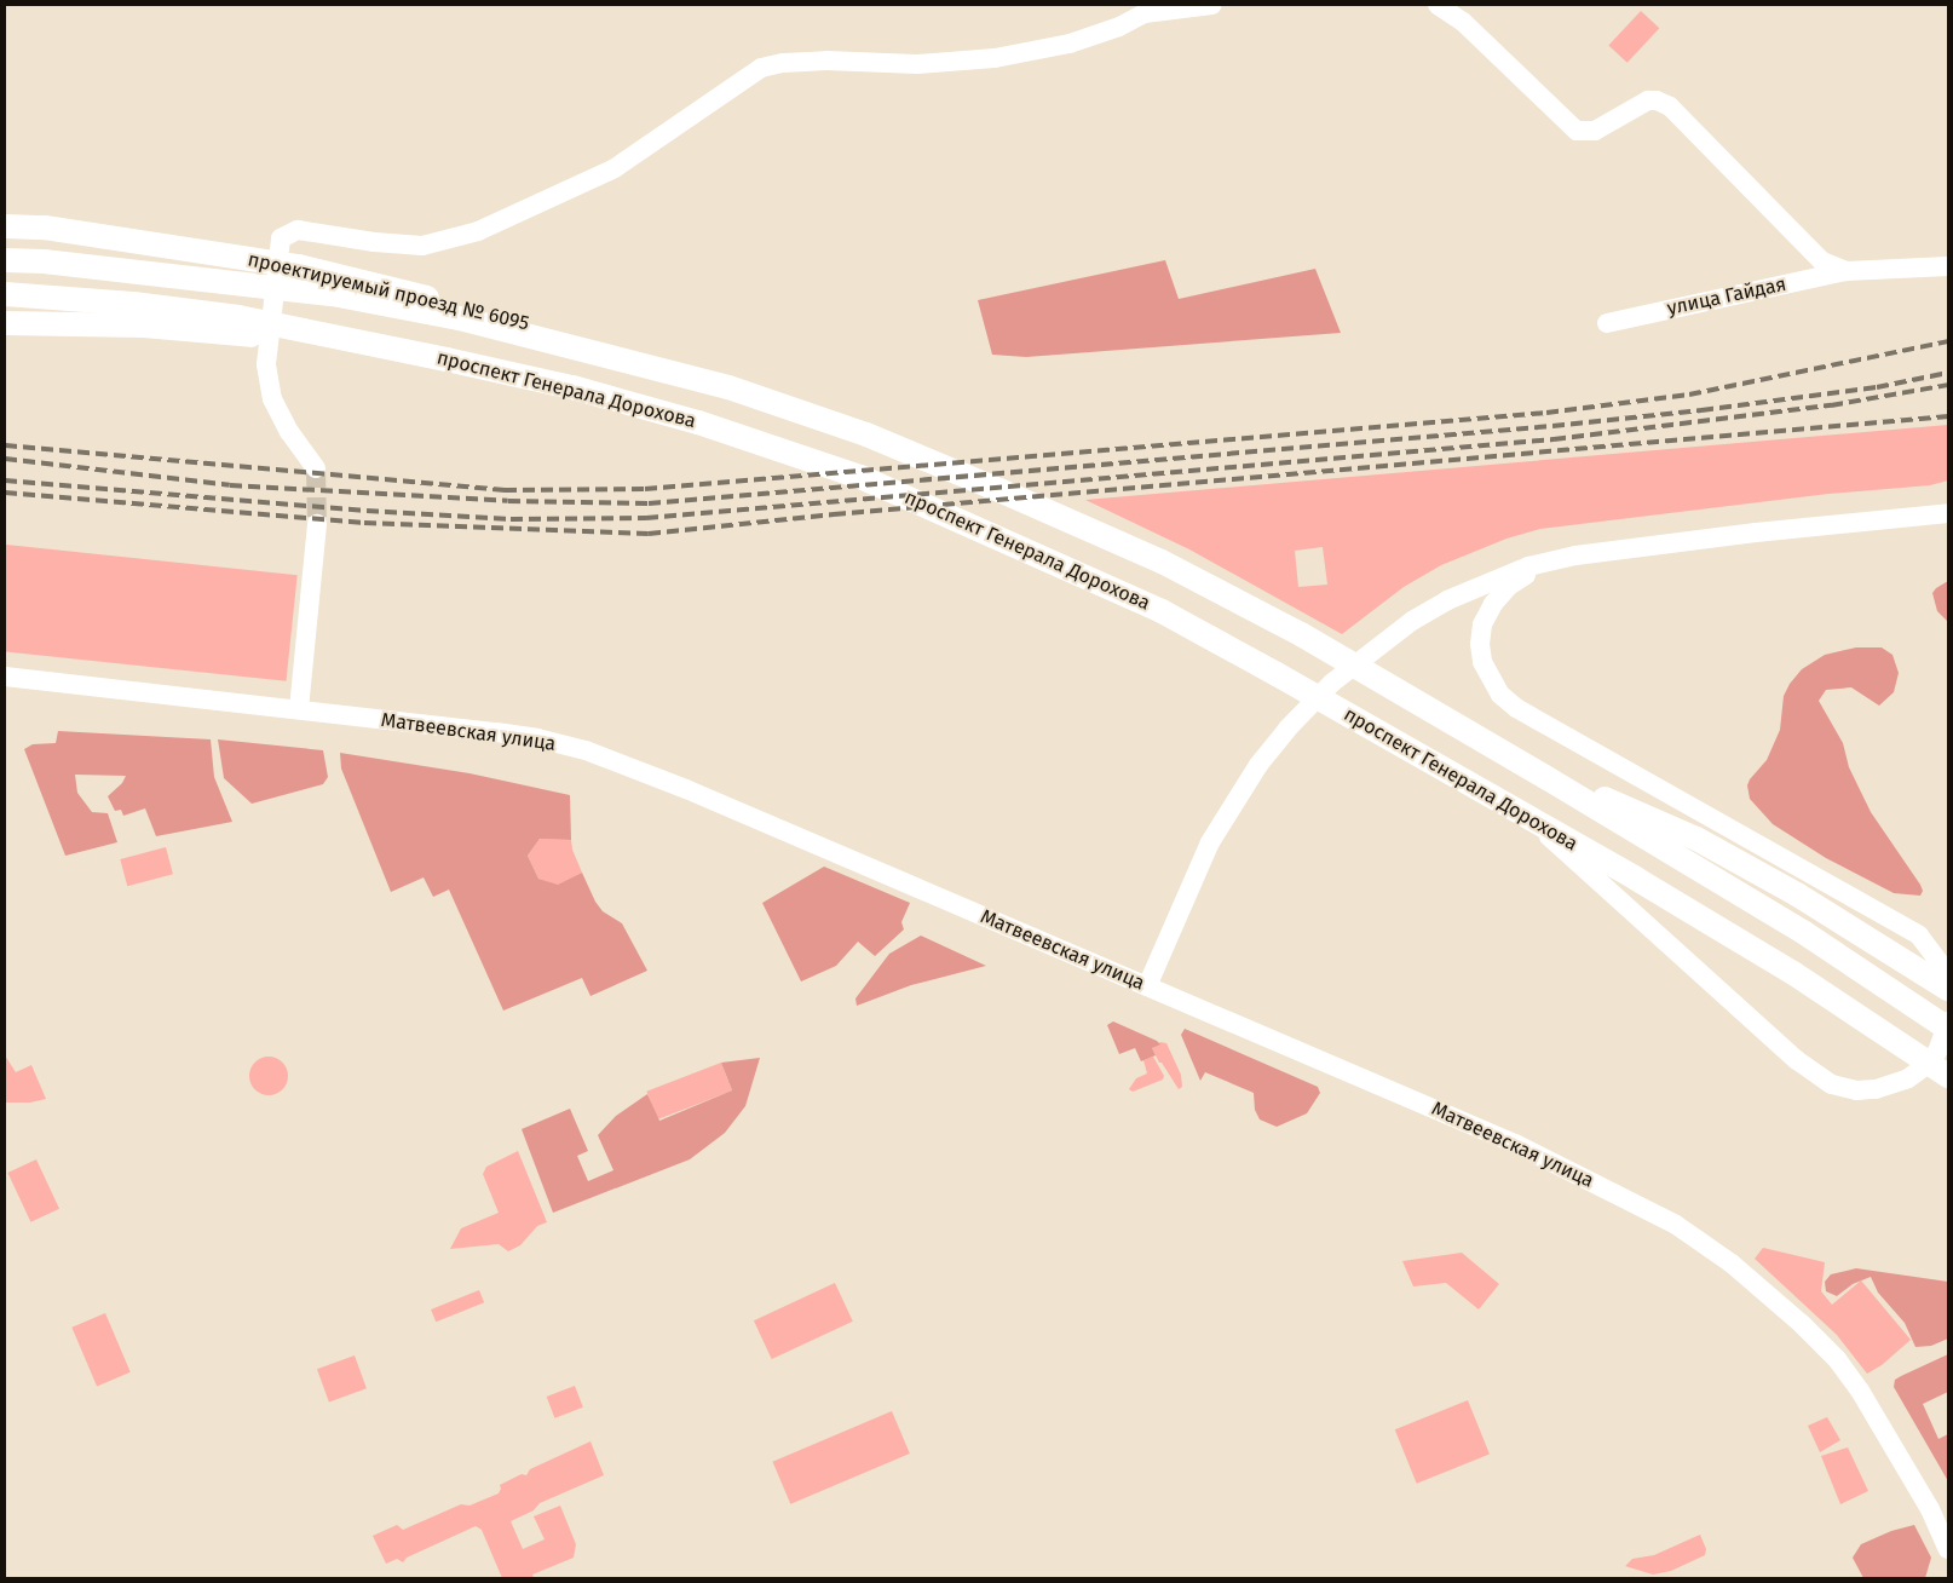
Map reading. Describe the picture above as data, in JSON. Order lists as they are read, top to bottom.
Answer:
{
  "streets": {
    "main road": ["проектируемый проезд № 6095", "проспект Генерала Дорохова"],
    "street": ["улица Гайдая", "Матвеевская улица"]
  }
}
